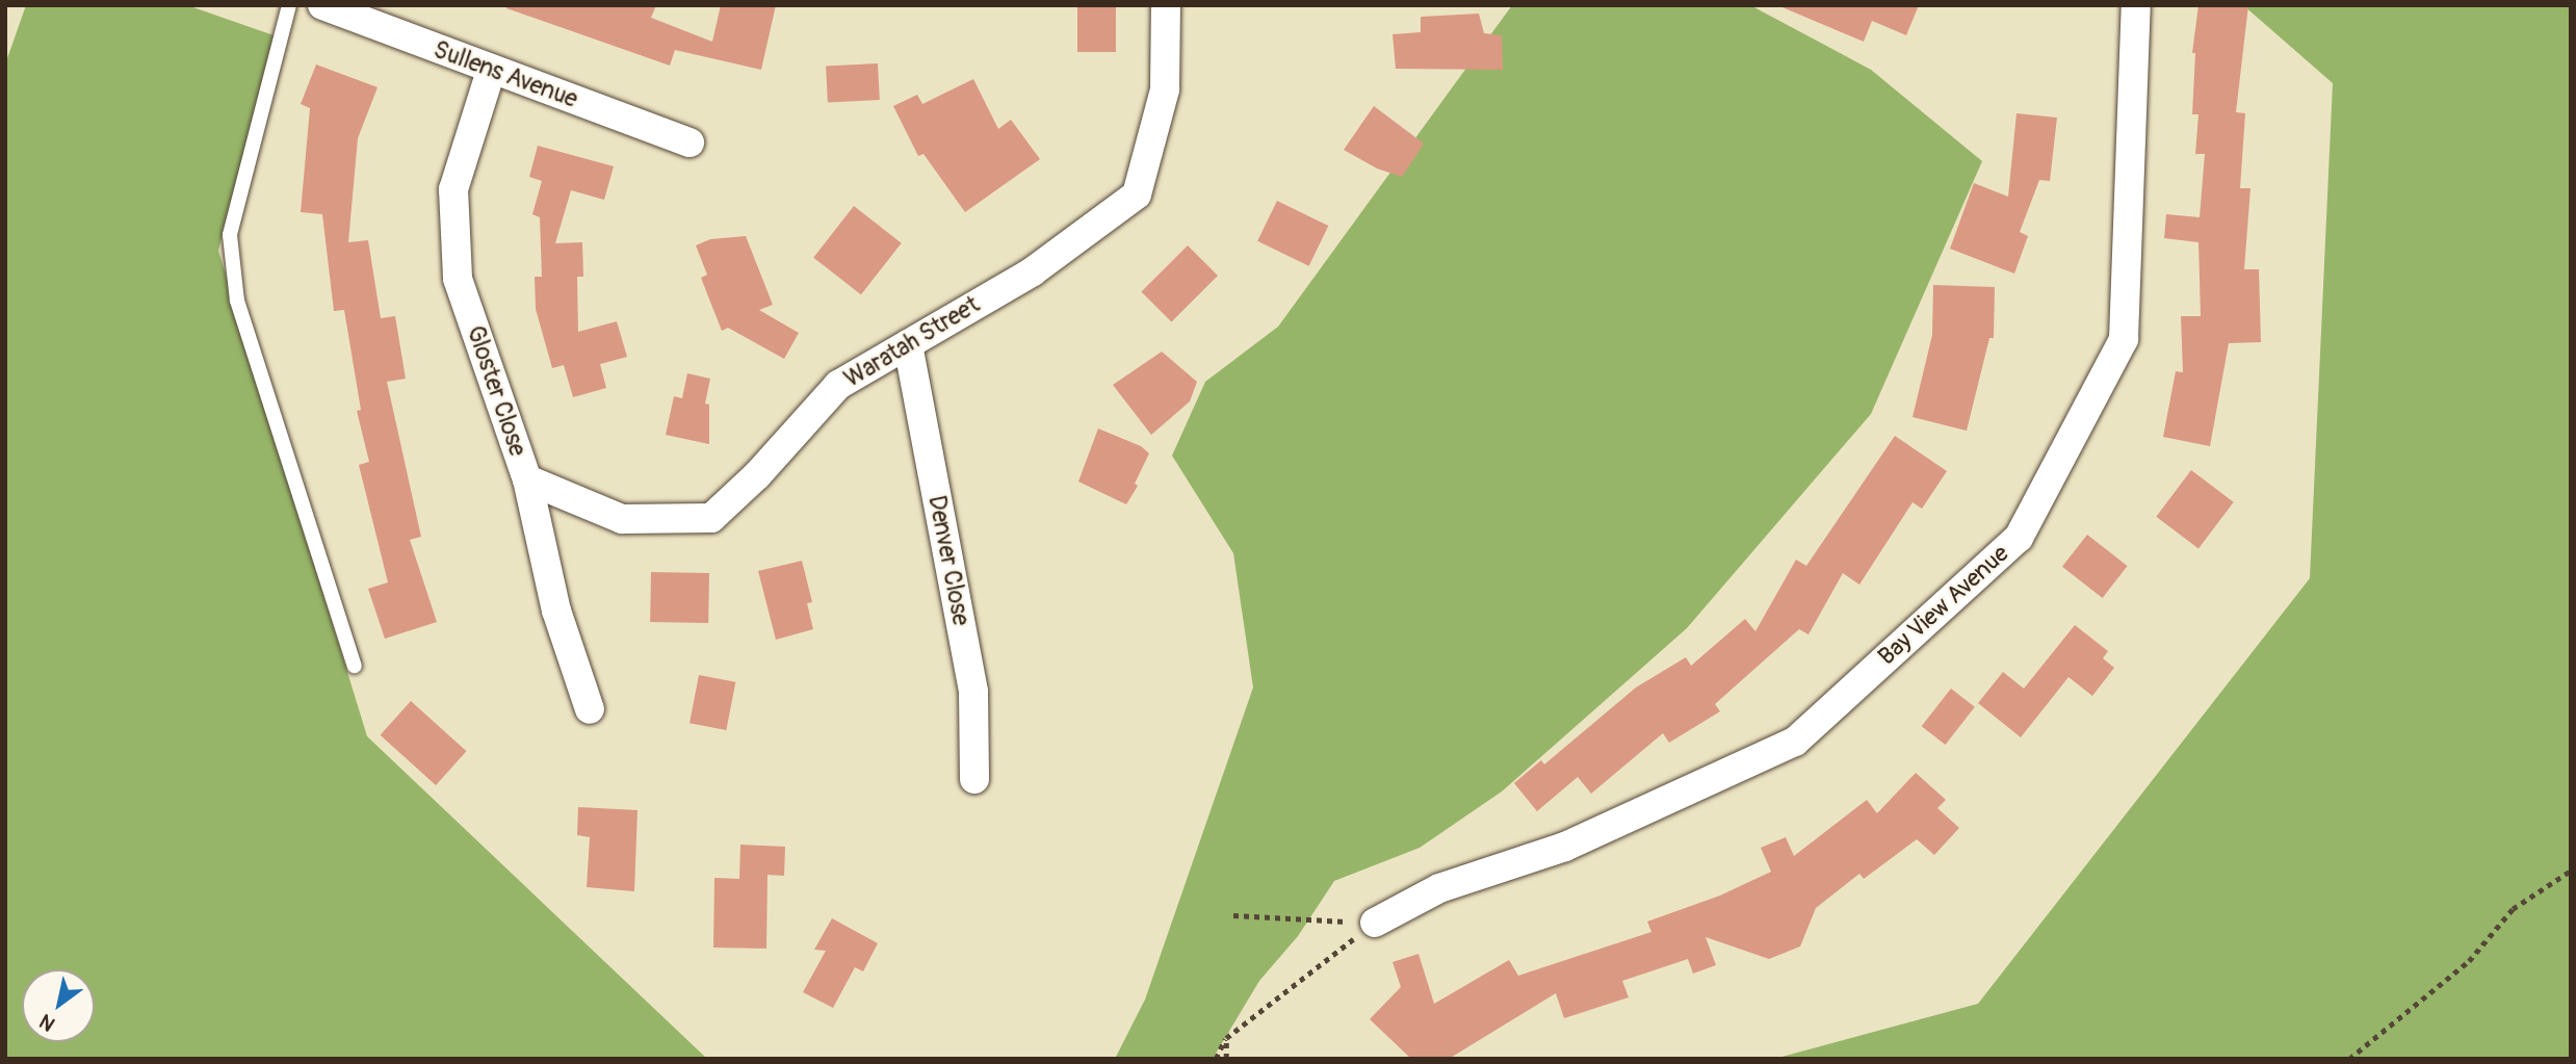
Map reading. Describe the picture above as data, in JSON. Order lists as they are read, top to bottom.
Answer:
{
  "streets": {
    "street": [
      "Sullens Avenue",
      "Waratah Street",
      "Gloster Close",
      "Denver Close",
      "Bay View Avenue"
    ]
  },
  "crossings": [
    ["Sullens Avenue", "Gloster Close"],
    ["Waratah Street", "Gloster Close"],
    ["Waratah Street", "Denver Close"]
  ],
  "north": "bottom left"
}
